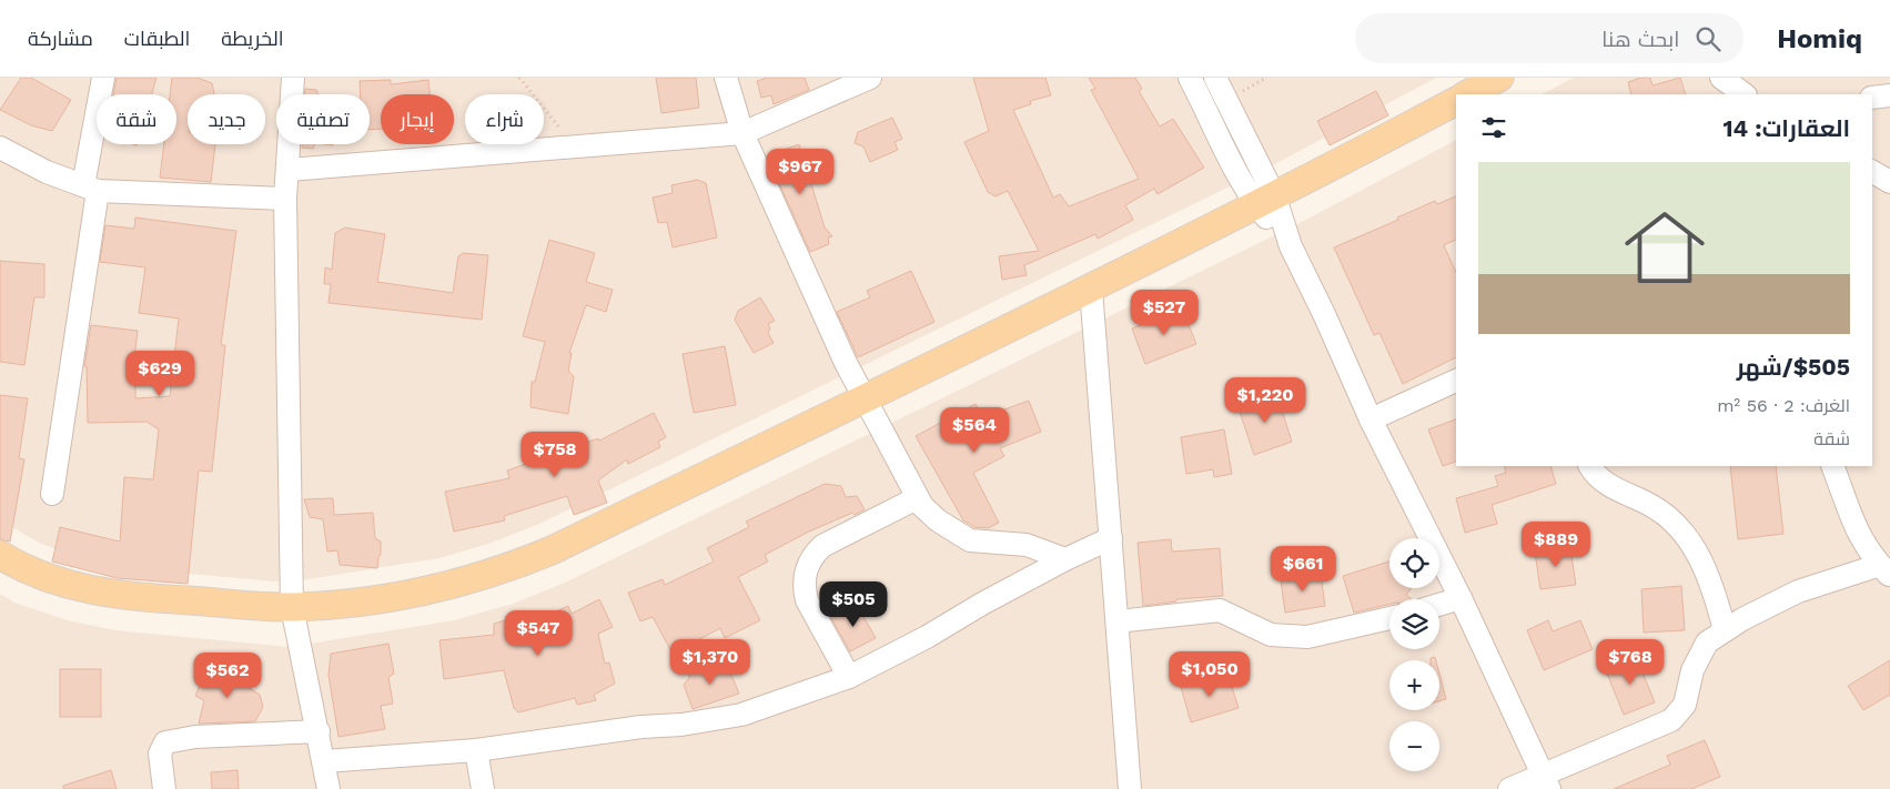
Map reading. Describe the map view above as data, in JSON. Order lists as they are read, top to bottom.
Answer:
{
  "page": {
    "header": "Homiq",
    "search": "ابحث هنا",
    "nav": ["الخريطة", "الطبقات", "مشاركة"],
    "chip": [
      "شراء",
      "إيجار",
      "تصفية",
      "جديد",
      "شقة"
    ],
    "heading": "العقارات: 14",
    "price": [
      "$967",
      "$527",
      "$629",
      "$1,220",
      "$564",
      "$758",
      "$889",
      "$661",
      "$505",
      "$547",
      "$1,370",
      "$768",
      "$1,050",
      "$562"
    ],
    "list": [
      {
        "name": "$505/شهر",
        "note": "الغرف: 2 · 56 m² · شقة"
      }
    ],
    "map_buttons": ["+", "−"]
  }
}
